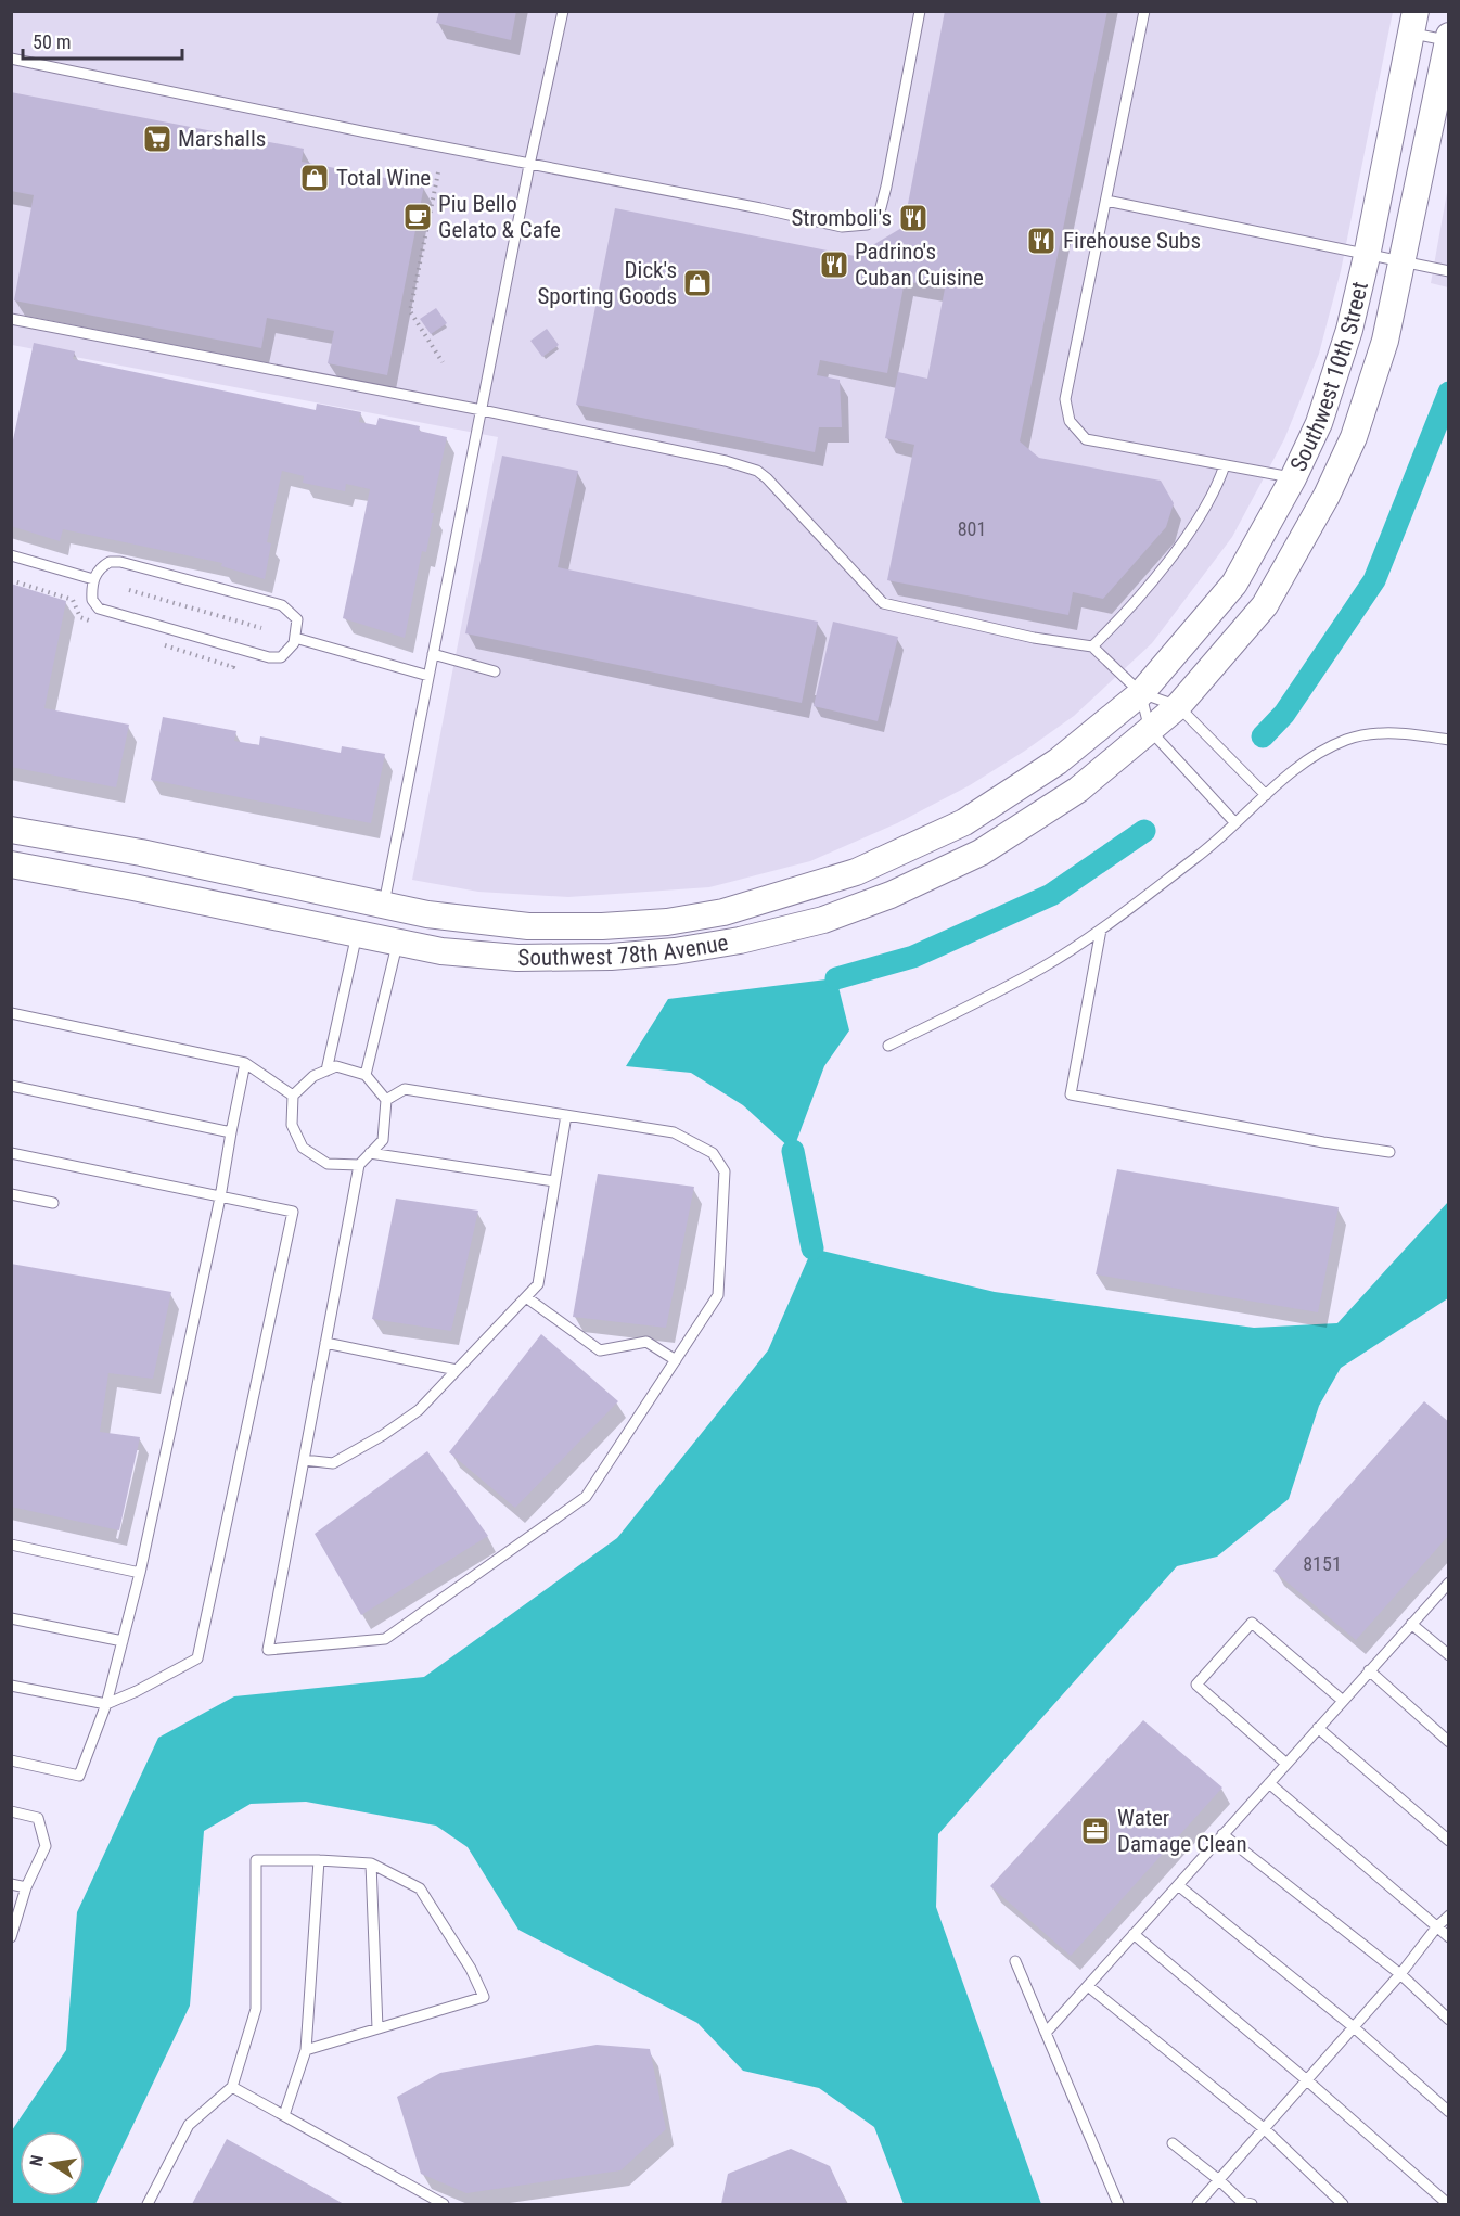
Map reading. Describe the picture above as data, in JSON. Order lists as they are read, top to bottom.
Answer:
{
  "streets": {
    "street": ["Southwest 10th Street", "Southwest 78th Avenue"]
  },
  "crossings": [
    ["Southwest 10th Street", "Southwest 78th Avenue"]
  ],
  "places": {
    "supermarket": ["Marshalls"],
    "shop": ["Total Wine", "Dick's Sporting Goods"],
    "cafe": ["Piu Bello Gelato & Cafe"],
    "restaurant": ["Stromboli's", "Firehouse Subs", "Padrino's Cuban Cuisine"],
    "office": ["Water Damage Clean"]
  },
  "house_numbers": ["801", "8151"],
  "scale_bar": "50 m",
  "north": "left"
}
